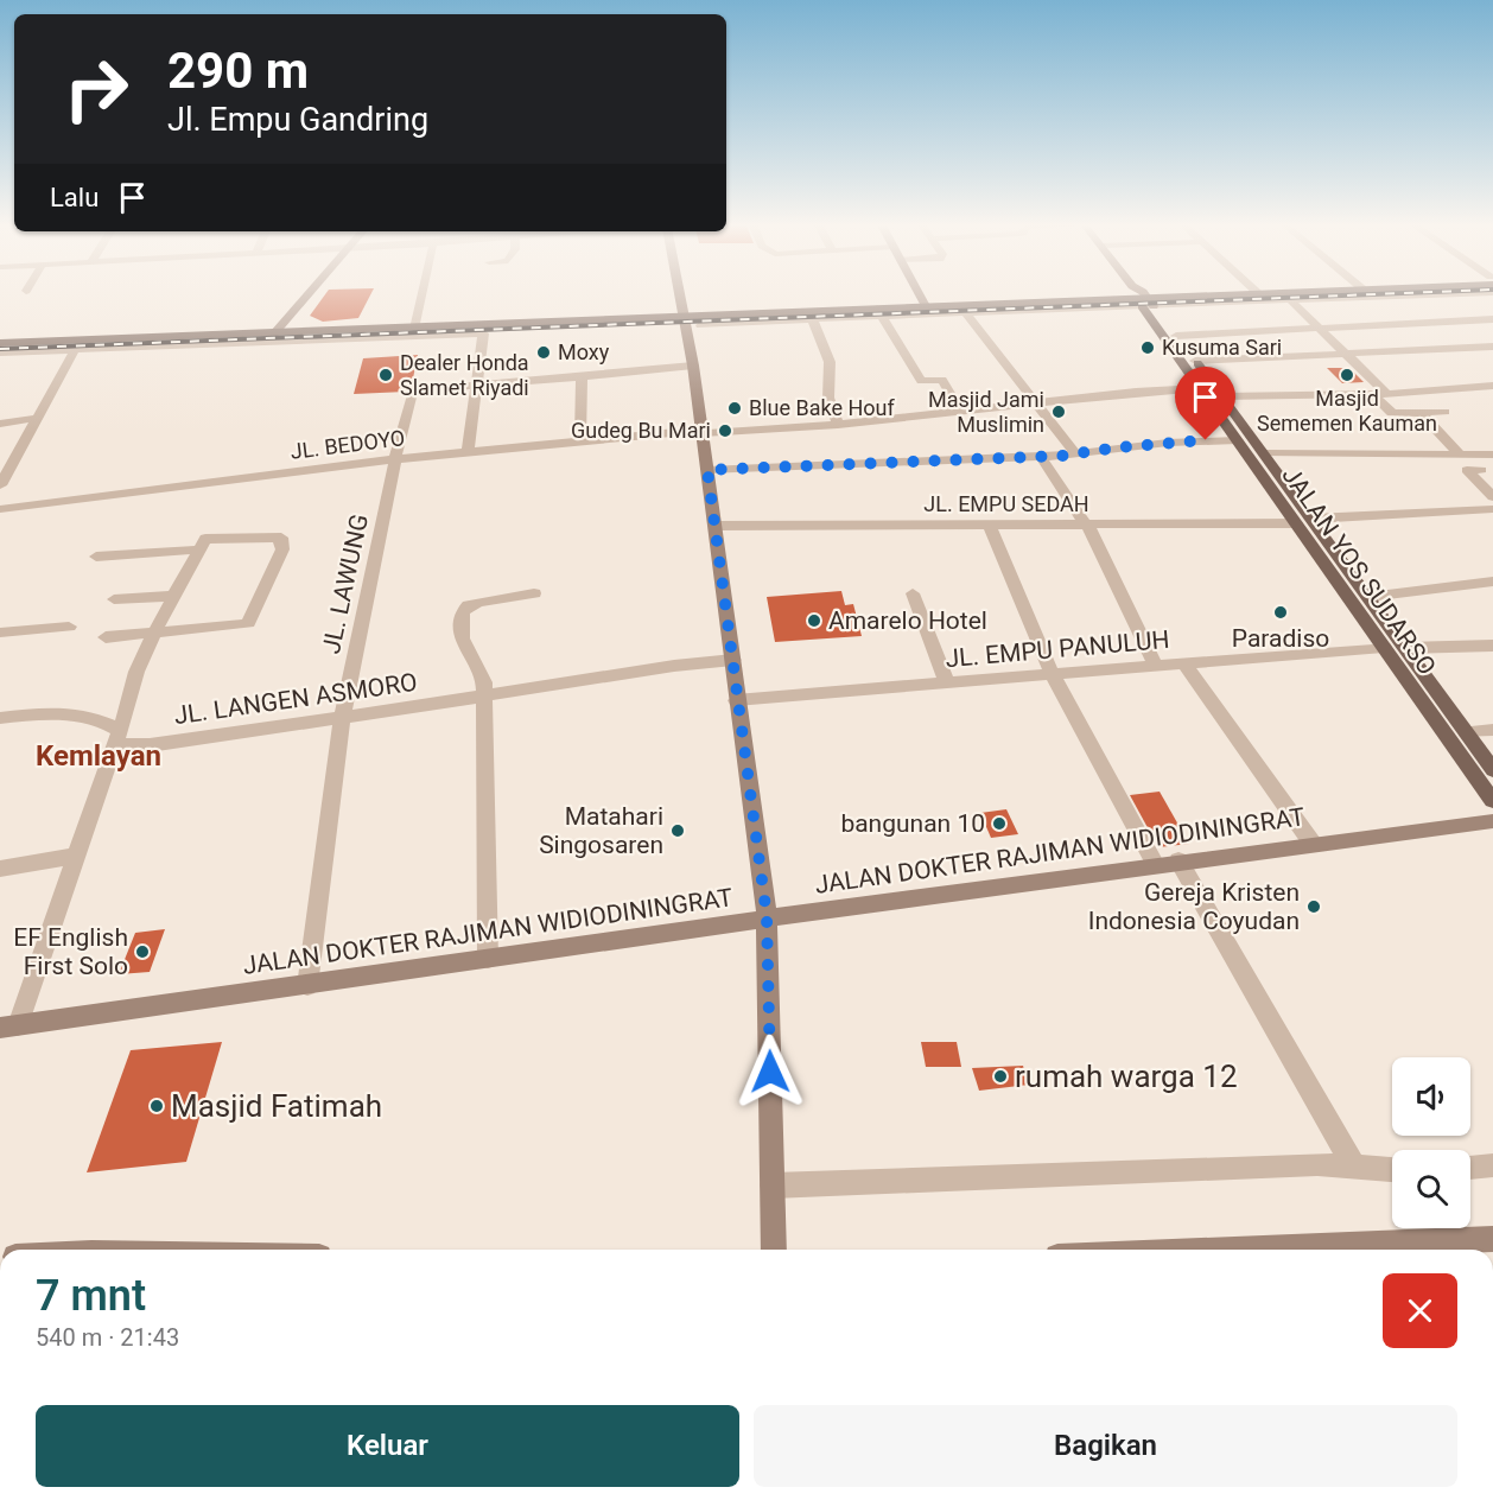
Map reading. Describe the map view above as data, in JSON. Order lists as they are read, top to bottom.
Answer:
{
  "streets": {
    "main road": ["JALAN YOS SUDARSO", "JALAN DOKTER RAJIMAN WIDIODININGRAT"],
    "street": [
      "JL. BEDOYO",
      "JL. EMPU SEDAH",
      "JL. LAWUNG",
      "JL. EMPU PANULUH",
      "JL. LANGEN ASMORO"
    ]
  },
  "crossings": [
    ["JL. BEDOYO", "JALAN YOS SUDARSO"],
    ["JL. BEDOYO", "JL. LAWUNG"],
    ["JL. EMPU SEDAH", "JALAN YOS SUDARSO"],
    ["JALAN YOS SUDARSO", "JL. EMPU PANULUH"],
    ["JL. LAWUNG", "JL. LANGEN ASMORO"],
    ["JL. LAWUNG", "JALAN DOKTER RAJIMAN WIDIODININGRAT"]
  ],
  "districts": ["Kemlayan"],
  "places": [
    "Kusuma Sari",
    "Moxy",
    "Dealer Honda Slamet Riyadi",
    "Masjid Sememen Kauman",
    "Blue Bake Houf",
    "Masjid Jami Muslimin",
    "Gudeg Bu Mari",
    "Paradiso",
    "Amarelo Hotel",
    "bangunan 10",
    "Matahari Singosaren",
    "Gereja Kristen Indonesia Coyudan",
    "EF English First Solo",
    "rumah warga 12",
    "Masjid Fatimah"
  ],
  "page": {
    "turn": ["290 m", "Jl. Empu Gandring"],
    "then": "Lalu",
    "heading": ["7 mnt", "540 m · 21:43"],
    "buttons": ["Keluar", "Bagikan"]
  }
}
